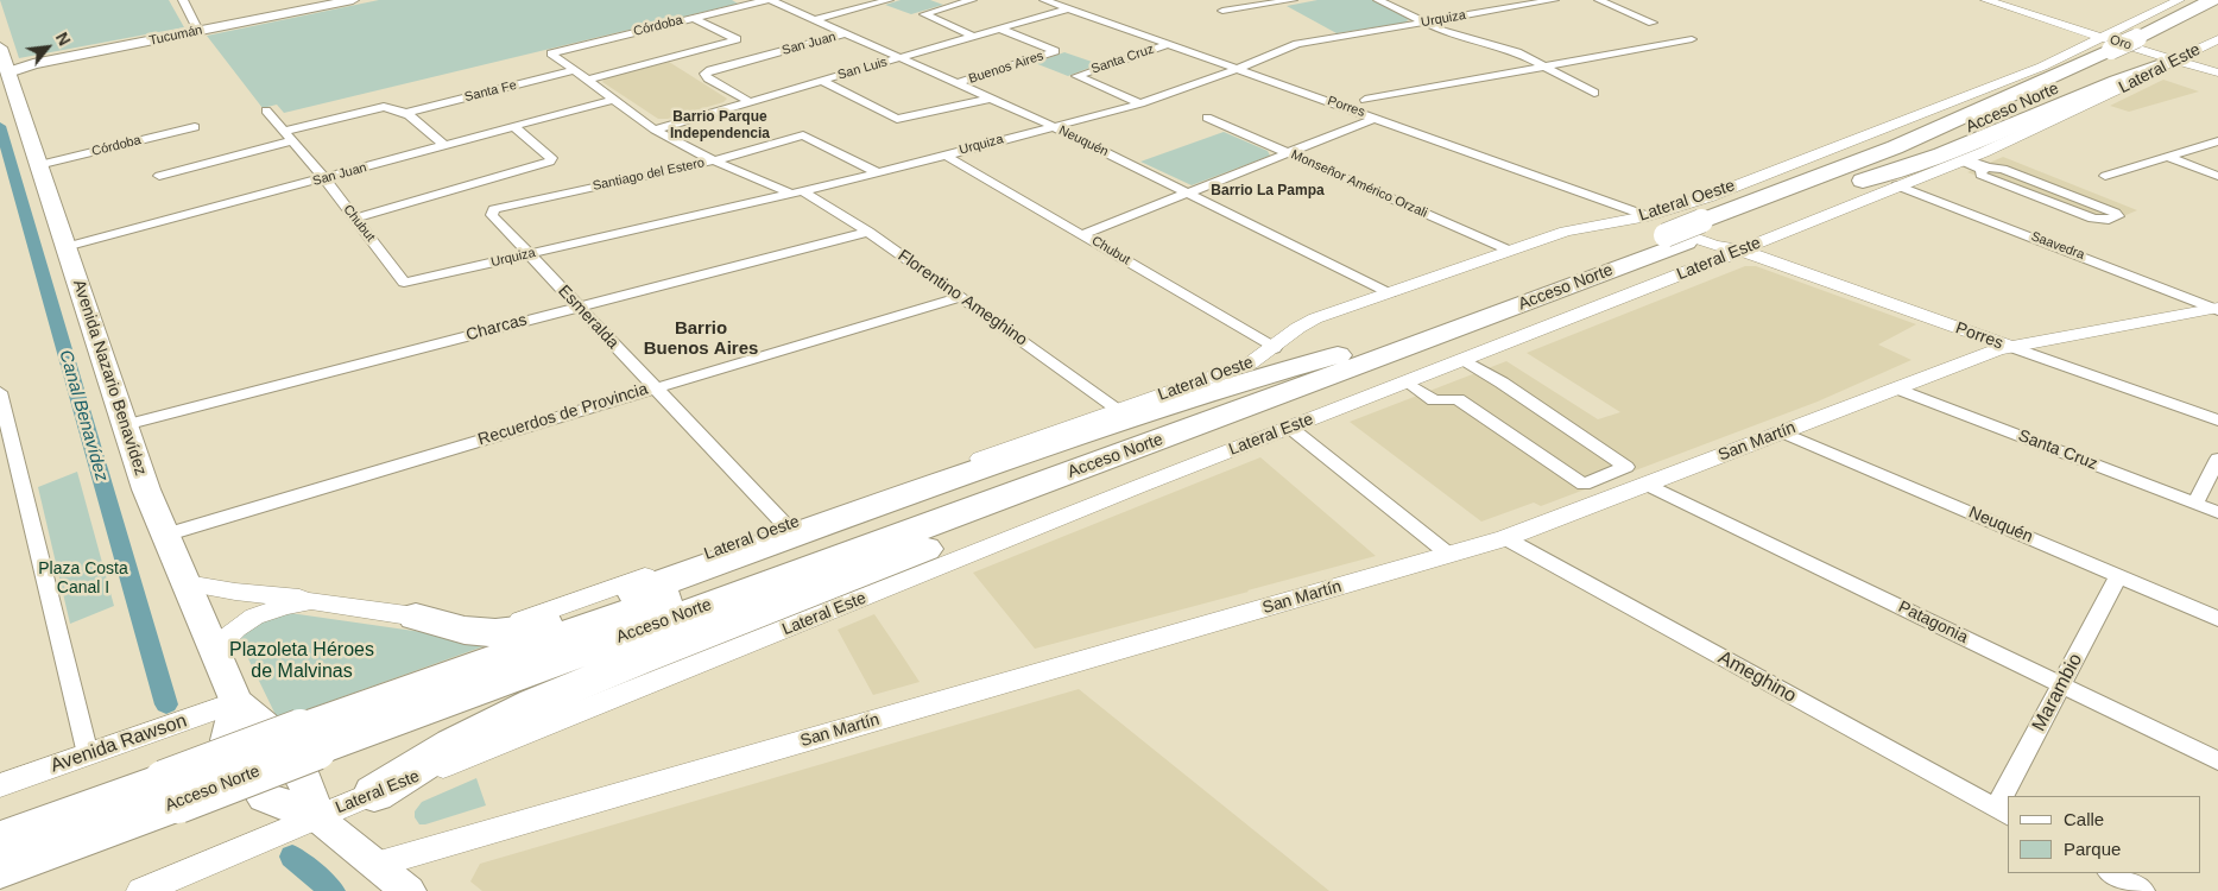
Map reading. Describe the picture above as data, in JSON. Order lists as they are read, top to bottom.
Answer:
{
  "streets": {
    "highway": ["Acceso Norte"],
    "main road": ["Tucumán", "Avenida Nazario Benavídez"],
    "street": [
      "Urquiza",
      "Córdoba",
      "Oro",
      "San Juan",
      "Santa Cruz",
      "Buenos Aires",
      "San Luis",
      "Lateral Este",
      "Santa Fe",
      "Porres",
      "Neuquén",
      "Santiago del Estero",
      "Monseñor Américo Orzali",
      "Lateral Oeste",
      "Chubut",
      "Saavedra",
      "Florentino Ameghino",
      "Esmeralda",
      "Charcas",
      "Recuerdos de Provincia",
      "San Martín",
      "Patagonia",
      "Ameghino",
      "Marambio",
      "Avenida Rawson"
    ]
  },
  "crossings": [
    ["Urquiza", "Santa Cruz"],
    ["Urquiza", "Porres"],
    ["Urquiza", "Neuquén"],
    ["Urquiza", "Santiago del Estero"],
    ["Urquiza", "Chubut"],
    ["Urquiza", "Florentino Ameghino"],
    ["Urquiza", "Esmeralda"],
    ["Córdoba", "Florentino Ameghino"],
    ["Córdoba", "Avenida Nazario Benavídez"],
    ["Tucumán", "Avenida Nazario Benavídez"],
    ["Oro", "Lateral Este"],
    ["Oro", "Acceso Norte"],
    ["Oro", "Lateral Oeste"],
    ["San Juan", "San Luis"],
    ["San Juan", "Neuquén"],
    ["San Juan", "Chubut"],
    ["San Juan", "Florentino Ameghino"],
    ["San Juan", "Avenida Nazario Benavídez"],
    ["Santa Cruz", "Porres"],
    ["Santa Cruz", "San Martín"],
    ["Buenos Aires", "San Luis"],
    ["Buenos Aires", "Neuquén"],
    ["San Luis", "Porres"],
    ["San Luis", "Neuquén"],
    ["San Luis", "Florentino Ameghino"],
    ["Lateral Este", "Porres"],
    ["Lateral Este", "Acceso Norte"],
    ["Lateral Este", "Saavedra"],
    ["Santa Fe", "Florentino Ameghino"],
    ["Porres", "Acceso Norte"],
    ["Porres", "Lateral Oeste"],
    ["Porres", "San Martín"],
    ["Acceso Norte", "Lateral Oeste"],
    ["Neuquén", "Lateral Oeste"],
    ["Neuquén", "San Martín"],
    ["Neuquén", "Marambio"],
    ["Santiago del Estero", "Florentino Ameghino"],
    ["Santiago del Estero", "Esmeralda"],
    ["Monseñor Américo Orzali", "Lateral Oeste"],
    ["Lateral Oeste", "Chubut"],
    ["Lateral Oeste", "Florentino Ameghino"],
    ["Lateral Oeste", "Esmeralda"],
    ["Lateral Oeste", "Avenida Nazario Benavídez"],
    ["Saavedra", "San Martín"],
    ["Florentino Ameghino", "Charcas"],
    ["Florentino Ameghino", "Recuerdos de Provincia"],
    ["Esmeralda", "Charcas"],
    ["Esmeralda", "Recuerdos de Provincia"],
    ["Charcas", "Avenida Nazario Benavídez"],
    ["Avenida Nazario Benavídez", "Recuerdos de Provincia"],
    ["Avenida Nazario Benavídez", "Avenida Rawson"],
    ["San Martín", "Patagonia"],
    ["San Martín", "Ameghino"],
    ["Patagonia", "Marambio"]
  ],
  "districts": ["Barrio Parque Independencia", "Barrio La Pampa", "Barrio Buenos Aires"],
  "water": ["Canal Benavídez"],
  "parks": ["Plaza Costa Canal I", "Plazoleta Héroes de Malvinas"],
  "legend": ["Calle", "Parque"],
  "north": "top right"
}
